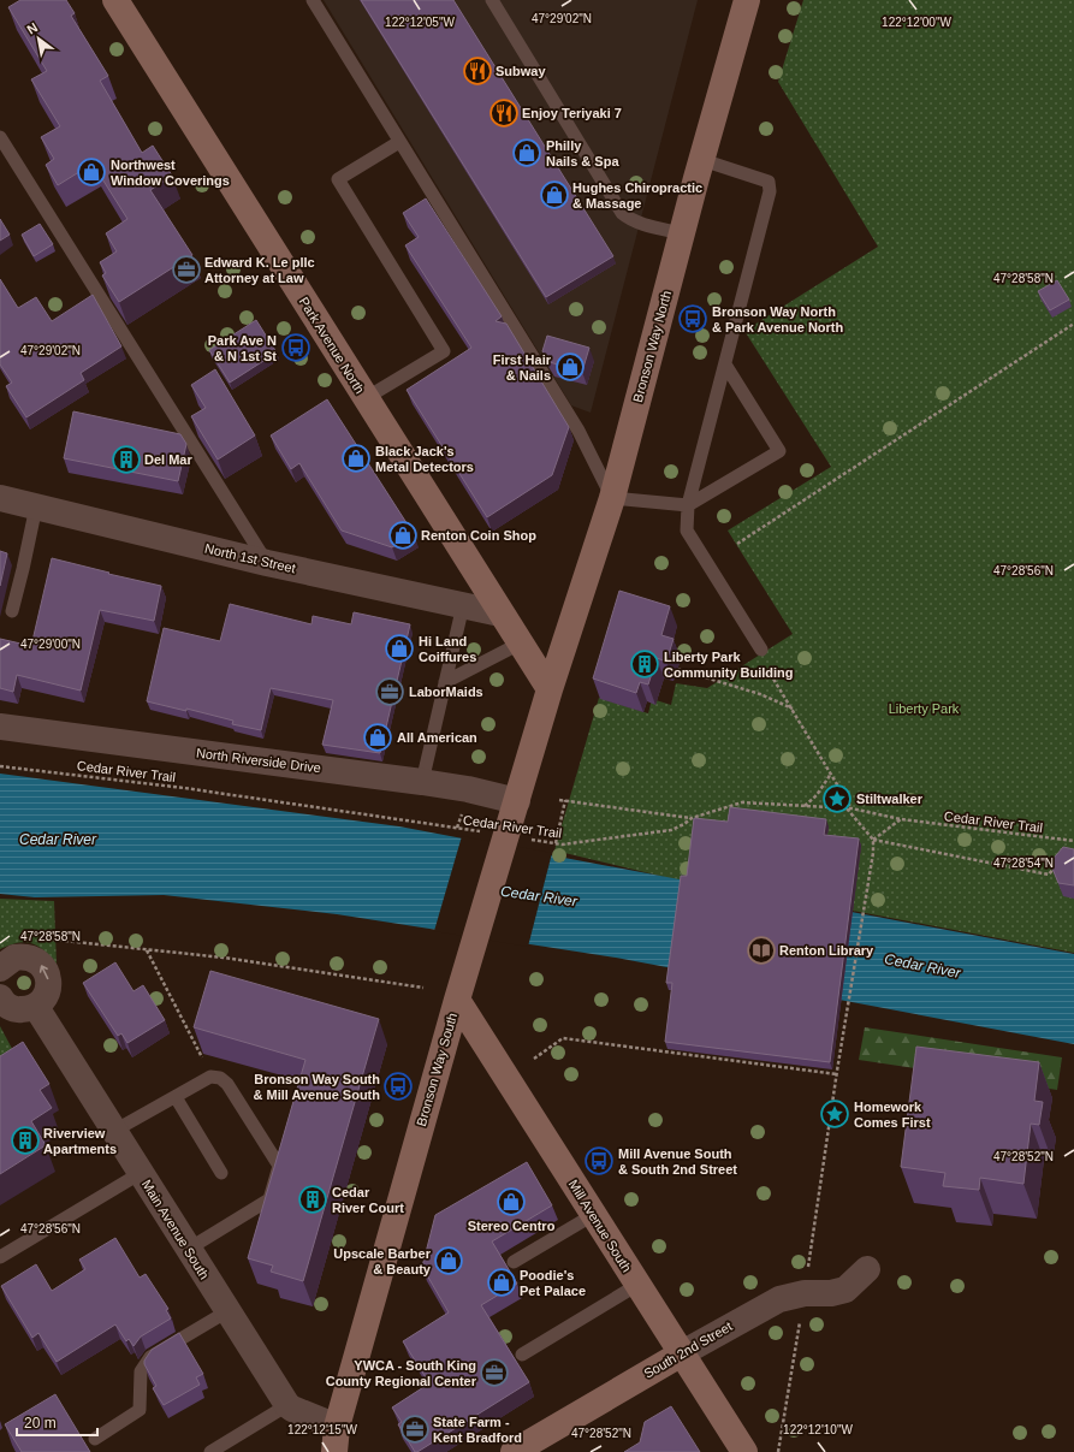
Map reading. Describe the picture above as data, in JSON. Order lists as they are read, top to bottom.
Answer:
{
  "streets": {
    "main road": [
      "Park Avenue North",
      "Bronson Way North",
      "Bronson Way South",
      "Mill Avenue South",
      "South 2nd Street"
    ],
    "street": ["North 1st Street", "North Riverside Drive", "Main Avenue South"],
    "path": ["Cedar River Trail"]
  },
  "crossings": [
    ["Park Avenue North", "Bronson Way North"],
    ["Park Avenue North", "North 1st Street"],
    ["Park Avenue North", "Bronson Way South"],
    ["Bronson Way North", "Bronson Way South"],
    ["North Riverside Drive", "Bronson Way South"],
    ["Bronson Way South", "Mill Avenue South"],
    ["Mill Avenue South", "South 2nd Street"]
  ],
  "water": ["Cedar River"],
  "parks": ["Liberty Park"],
  "places": {
    "restaurant": ["Subway", "Enjoy Teriyaki 7"],
    "shop": [
      "Philly Nails & Spa",
      "Northwest Window Coverings",
      "Hughes Chiropractic & Massage",
      "First Hair & Nails",
      "Black Jack's Metal Detectors",
      "Renton Coin Shop",
      "Hi Land Coiffures",
      "All American",
      "Stereo Centro",
      "Upscale Barber & Beauty",
      "Poodie's Pet Palace"
    ],
    "office": [
      "Edward K. Le pllc Attorney at Law",
      "LaborMaids",
      "YWCA - South King County Regional Center",
      "State Farm - Kent Bradford"
    ],
    "bus stop": [
      "Bronson Way North & Park Avenue North",
      "Park Ave N & N 1st St",
      "Bronson Way South & Mill Avenue South",
      "Mill Avenue South & South 2nd Street"
    ],
    "building": [
      "Del Mar",
      "Liberty Park Community Building",
      "Riverview Apartments",
      "Cedar River Court"
    ],
    "place": ["Stiltwalker", "Homework Comes First"],
    "library": ["Renton Library"]
  },
  "scale_bar": "20 m",
  "north": "top left",
  "coordinates": [
    "47°29'02\"N",
    "122°12'05\"W",
    "122°12'00\"W",
    "47°28'58\"N",
    "47°28'56\"N",
    "47°29'00\"N",
    "47°28'54\"N",
    "47°28'52\"N",
    "122°12'15\"W",
    "122°12'10\"W"
  ]
}
